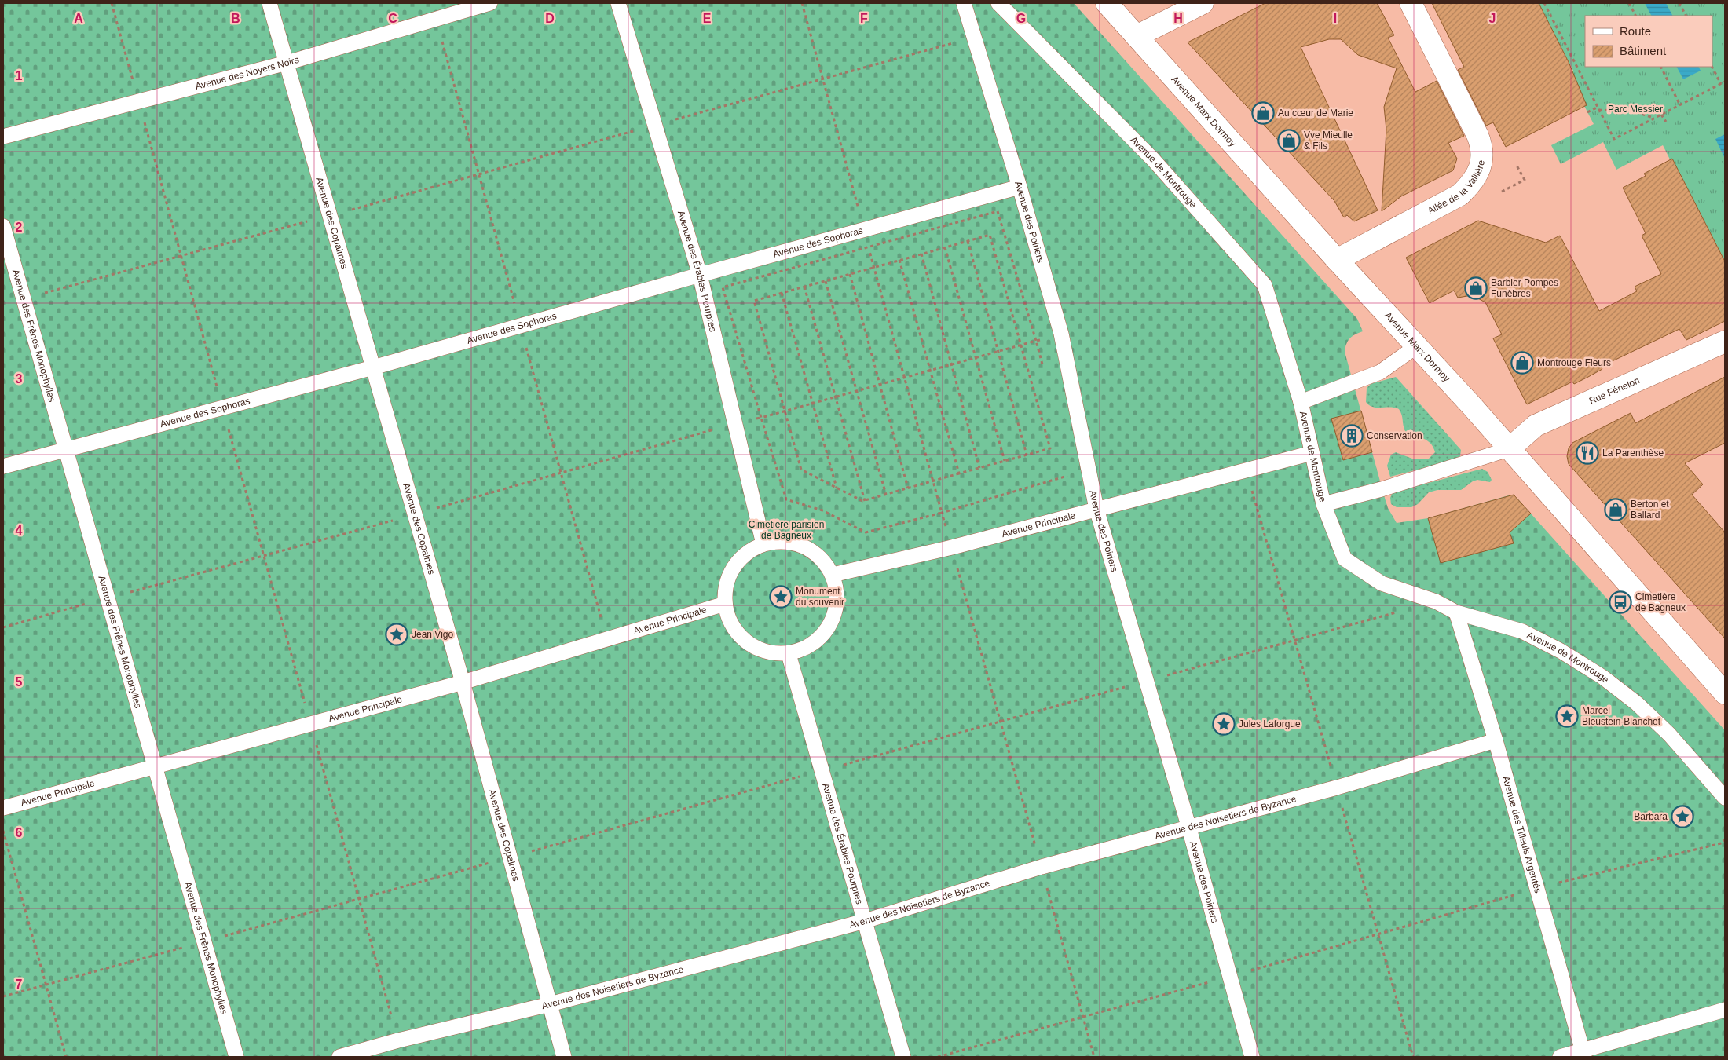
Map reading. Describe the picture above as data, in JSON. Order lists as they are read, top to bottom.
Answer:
{
  "streets": {
    "main road": ["Avenue Marx Dormoy", "Allée de la Vallière", "Rue Fénelon"],
    "lane": [
      "Avenue des Noyers Noirs",
      "Avenue de Montrouge",
      "Avenue des Poiriers",
      "Avenue des Copalmes",
      "Avenue des Sophoras",
      "Avenue des Érables Pourpres",
      "Avenue des Frênes Monophylles",
      "Avenue Principale",
      "Avenue des Noisetiers de Byzance",
      "Avenue des Tilleuls Argentés"
    ]
  },
  "crossings": [
    ["Avenue des Noyers Noirs", "Avenue des Copalmes"],
    ["Avenue Marx Dormoy", "Allée de la Vallière"],
    ["Avenue Marx Dormoy", "Rue Fénelon"],
    ["Avenue de Montrouge", "Avenue Principale"],
    ["Avenue de Montrouge", "Avenue des Tilleuls Argentés"],
    ["Avenue des Poiriers", "Avenue des Sophoras"],
    ["Avenue des Poiriers", "Avenue Principale"],
    ["Avenue des Poiriers", "Avenue des Noisetiers de Byzance"],
    ["Avenue des Copalmes", "Avenue des Sophoras"],
    ["Avenue des Copalmes", "Avenue Principale"],
    ["Avenue des Copalmes", "Avenue des Noisetiers de Byzance"],
    ["Avenue des Sophoras", "Avenue des Érables Pourpres"],
    ["Avenue des Sophoras", "Avenue des Frênes Monophylles"],
    ["Avenue des Érables Pourpres", "Avenue Principale"],
    ["Avenue des Érables Pourpres", "Avenue des Noisetiers de Byzance"],
    ["Avenue des Frênes Monophylles", "Avenue Principale"],
    ["Avenue des Noisetiers de Byzance", "Avenue des Tilleuls Argentés"]
  ],
  "parks": ["Parc Messier", "Cimetière parisien de Bagneux"],
  "places": {
    "shop": [
      "Au cœur de Marie",
      "Vve Mieulle & Fils",
      "Barbier Pompes Funèbres",
      "Montrouge Fleurs",
      "Berton et Ballard"
    ],
    "building": ["Conservation"],
    "restaurant": ["La Parenthèse"],
    "place": [
      "Monument du souvenir",
      "Jean Vigo",
      "Marcel Bleustein-Blanchet",
      "Jules Laforgue",
      "Barbara"
    ],
    "bus stop": ["Cimetière de Bagneux"]
  },
  "legend": ["Route", "Bâtiment"],
  "grid": {
    "columns": [
      "A",
      "B",
      "C",
      "D",
      "E",
      "F",
      "G",
      "H",
      "I",
      "J"
    ],
    "rows": [
      "1",
      "2",
      "3",
      "4",
      "5",
      "6",
      "7"
    ]
  }
}
